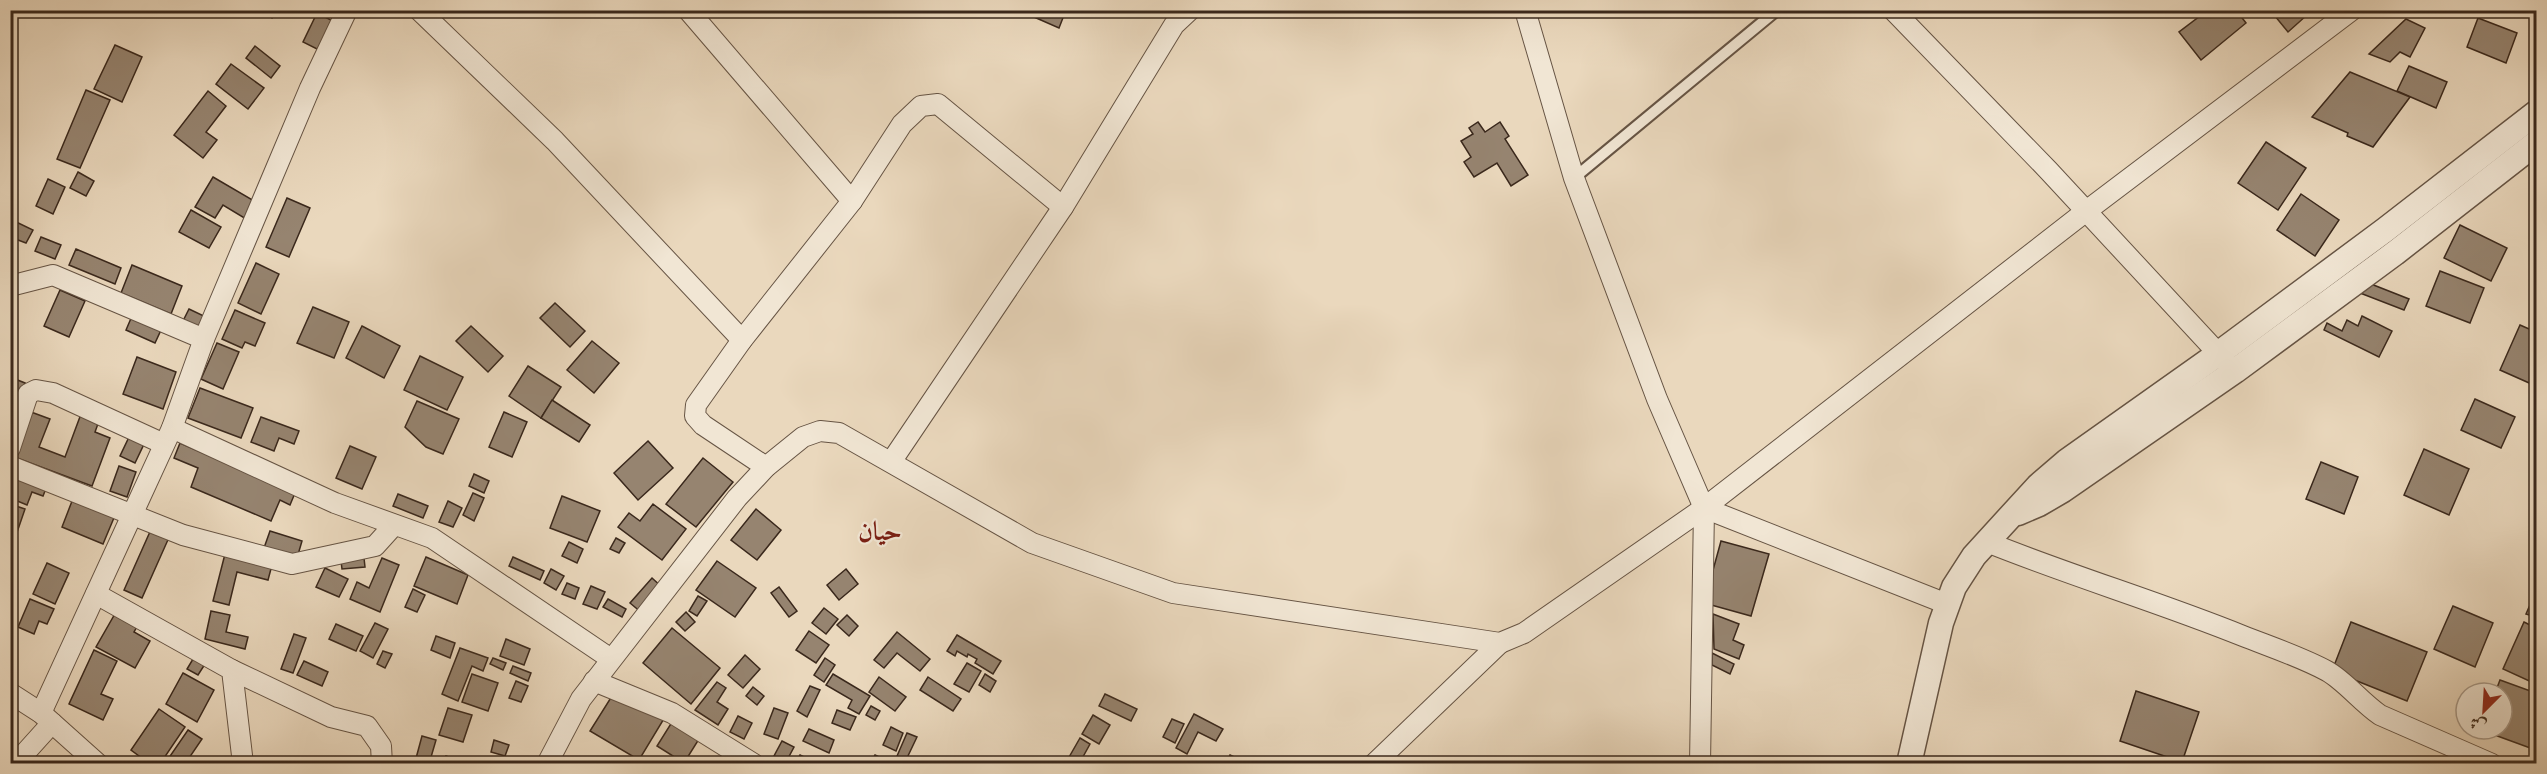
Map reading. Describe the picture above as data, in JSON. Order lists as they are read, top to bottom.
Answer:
{
  "districts": ["حيان"],
  "north": "bottom left"
}
